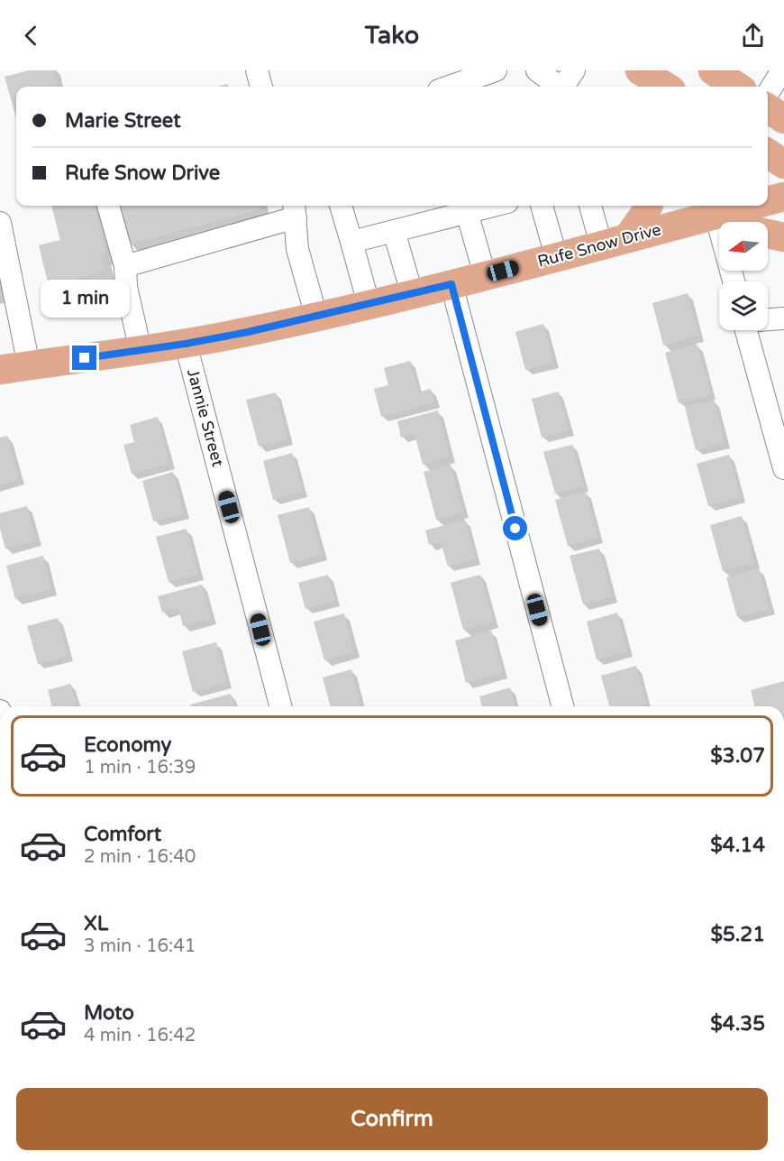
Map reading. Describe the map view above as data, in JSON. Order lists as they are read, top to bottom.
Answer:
{
  "streets": {
    "main road": ["Rufe Snow Drive"],
    "street": ["Jannie Street"]
  },
  "crossings": [
    ["Rufe Snow Drive", "Jannie Street"]
  ],
  "north": "left",
  "page": {
    "header": "Tako",
    "banner": ["Marie Street", "Rufe Snow Drive"],
    "bubble": "1 min",
    "list": [
      {
        "name": "Economy",
        "note": "1 min · 16:39",
        "value": "$3.07"
      },
      {
        "name": "Comfort",
        "note": "2 min · 16:40",
        "value": "$4.14"
      },
      {
        "name": "XL",
        "note": "3 min · 16:41",
        "value": "$5.21"
      },
      {
        "name": "Moto",
        "note": "4 min · 16:42",
        "value": "$4.35"
      }
    ],
    "buttons": "Confirm"
  }
}
